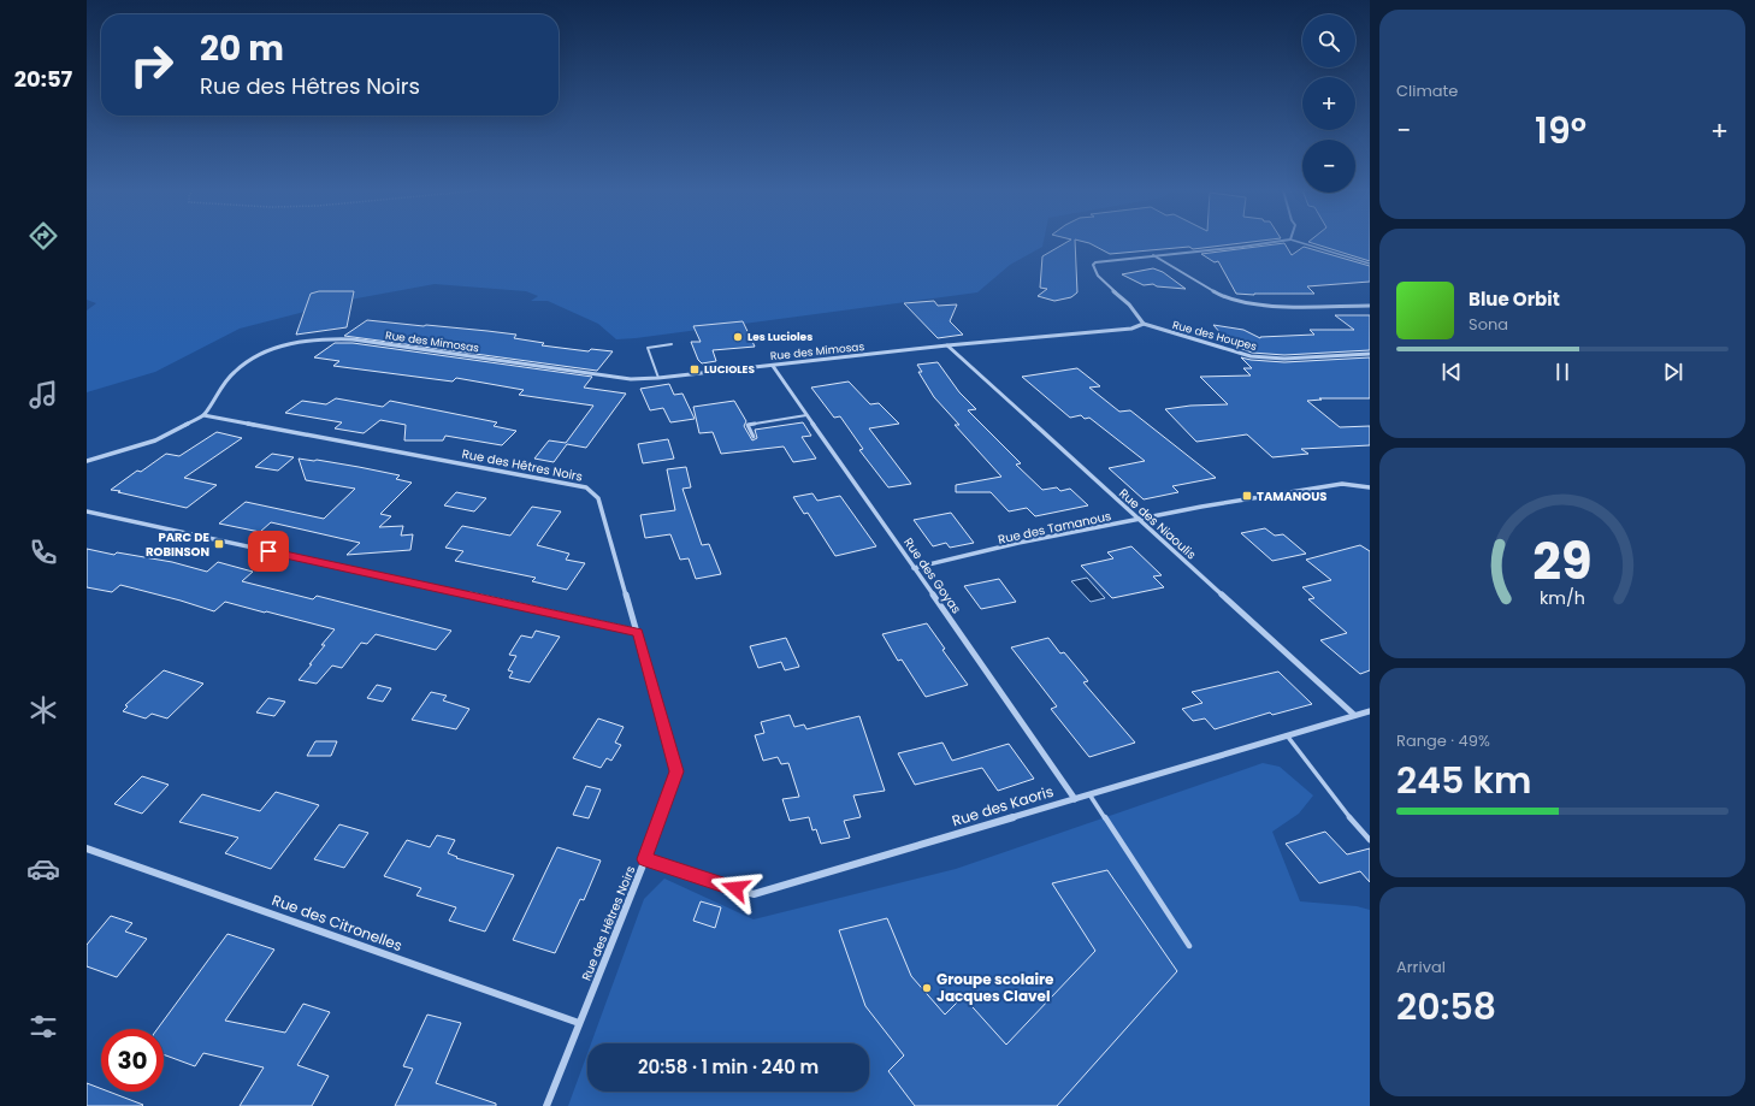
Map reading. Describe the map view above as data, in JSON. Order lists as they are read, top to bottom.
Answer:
{
  "streets": {
    "street": [
      "Rue des Houpes",
      "Rue des Mimosas",
      "Rue des Hêtres Noirs",
      "Rue des Niaoulis",
      "Rue des Tamanous",
      "Rue des Goyas",
      "Rue des Kaoris",
      "Rue des Citronelles"
    ]
  },
  "crossings": [
    ["Rue des Houpes", "Rue des Mimosas"],
    ["Rue des Mimosas", "Rue des Hêtres Noirs"],
    ["Rue des Mimosas", "Rue des Niaoulis"],
    ["Rue des Mimosas", "Rue des Goyas"],
    ["Rue des Hêtres Noirs", "Rue des Kaoris"],
    ["Rue des Hêtres Noirs", "Rue des Citronelles"],
    ["Rue des Niaoulis", "Rue des Tamanous"],
    ["Rue des Niaoulis", "Rue des Kaoris"],
    ["Rue des Tamanous", "Rue des Goyas"],
    ["Rue des Goyas", "Rue des Kaoris"]
  ],
  "places": {
    "other": ["Les Lucioles", "Groupe scolaire Jacques Clavel"],
    "transit": ["LUCIOLES", "TAMANOUS", "PARC DE ROBINSON"]
  },
  "page": {
    "tabs": "20:57",
    "tile": [
      "Climate",
      ["Range · 49%", "245 km"],
      ["Arrival", "20:58"]
    ],
    "map_buttons": ["+", "−"],
    "turn": ["20 m", "Rue des Hêtres Noirs"],
    "heat": ["−", "19°", "+"],
    "song": ["Blue Orbit", "Sona"],
    "limit": "30",
    "trip": "20:58 · 1 min · 240 m",
    "gauge": ["29", "km/h"]
  }
}
